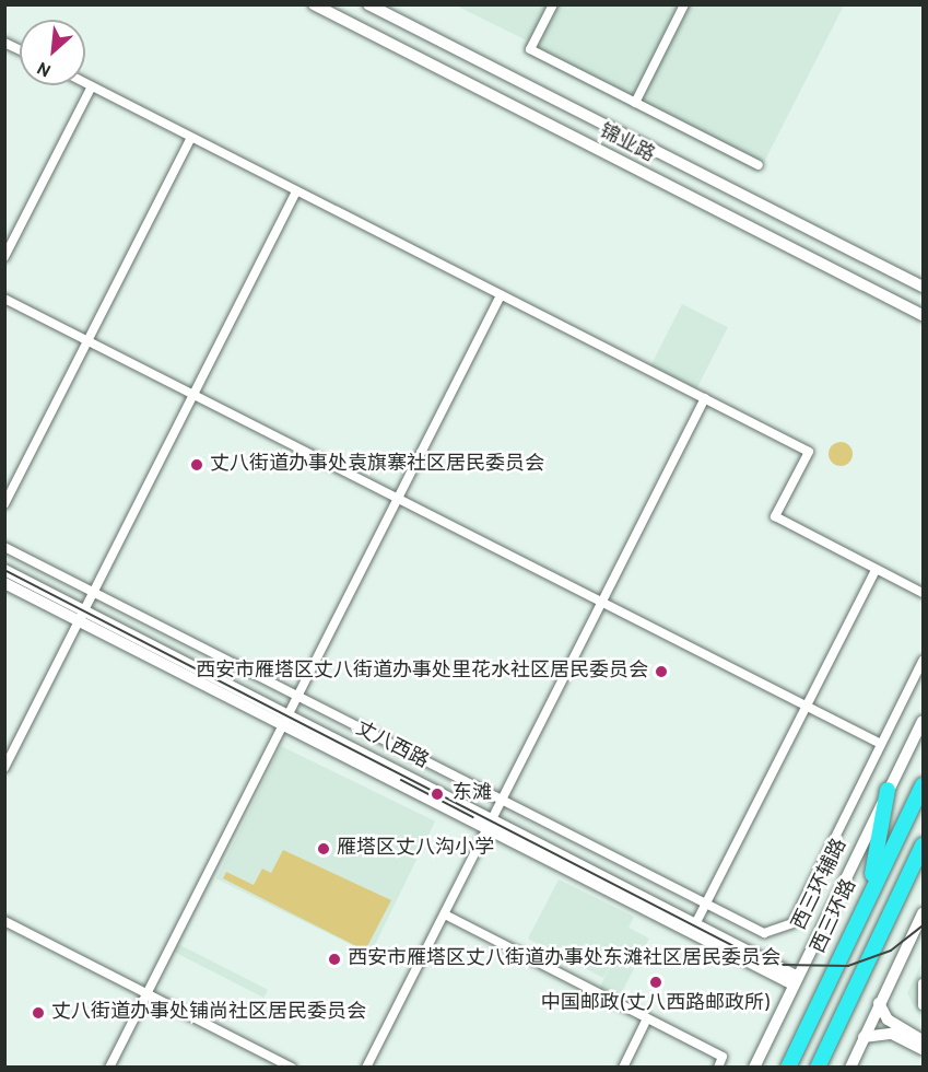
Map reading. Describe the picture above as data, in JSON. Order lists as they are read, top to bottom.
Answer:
{
  "streets": {
    "highway": ["西三环路"],
    "main road": ["锦业路", "丈八西路", "西三环辅路"]
  },
  "crossings": [
    ["丈八西路", "西三环辅路"]
  ],
  "places": [
    "丈八街道办事处袁旗寨社区居民委员会",
    "西安市雁塔区丈八街道办事处里花水社区居民委员会",
    "东滩",
    "雁塔区丈八沟小学",
    "西安市雁塔区丈八街道办事处东滩社区居民委员会",
    "中国邮政(丈八西路邮政所)",
    "丈八街道办事处铺尚社区居民委员会"
  ],
  "north": "bottom left"
}
